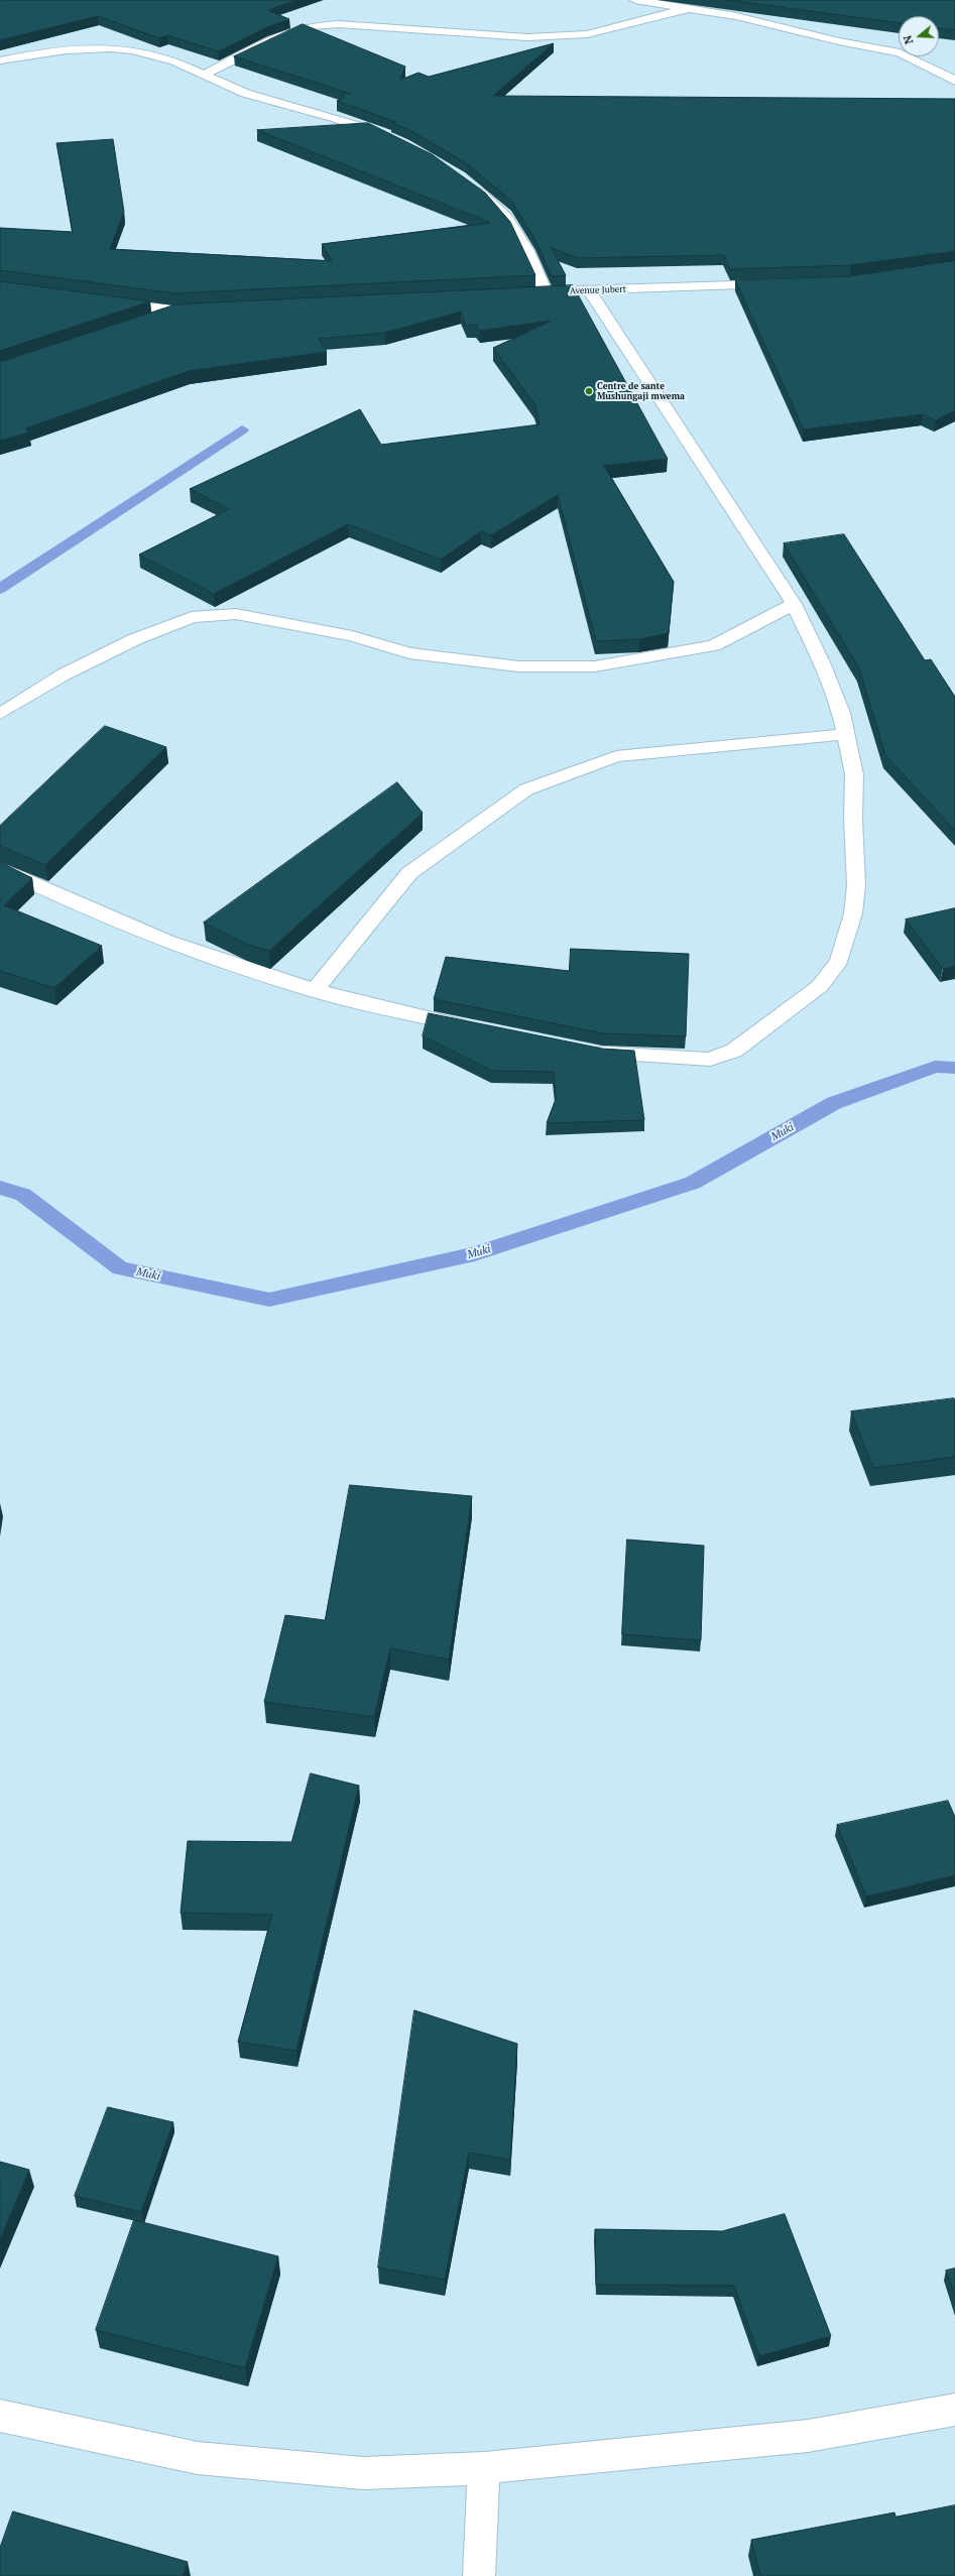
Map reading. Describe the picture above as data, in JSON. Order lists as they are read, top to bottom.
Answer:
{
  "streets": {
    "street": ["Avenue Jubert"]
  },
  "water": ["Muki"],
  "places": ["Centre de sante Mushungaji mwema"],
  "north": "left"
}
